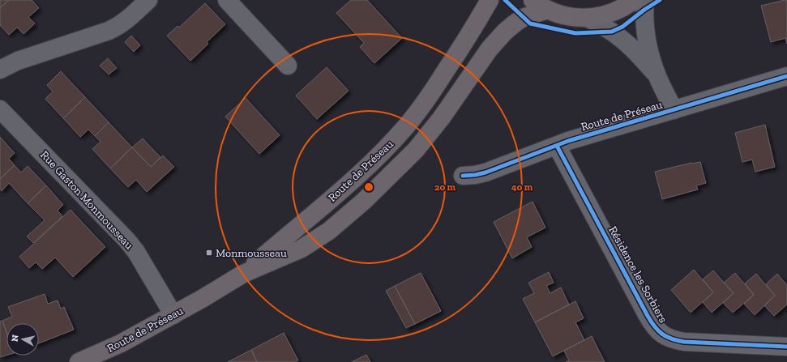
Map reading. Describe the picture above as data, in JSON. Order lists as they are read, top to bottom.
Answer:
{
  "streets": {
    "main road": ["Route de Préseau"],
    "street": ["Rue Gaston Monmousseau", "Résidence les Sorbiers"]
  },
  "crossings": [
    ["Route de Préseau", "Rue Gaston Monmousseau"],
    ["Route de Préseau", "Résidence les Sorbiers"]
  ],
  "places": {
    "transit": ["Monmousseau"]
  },
  "north": "left",
  "rings": ["20 m", "40 m"]
}
